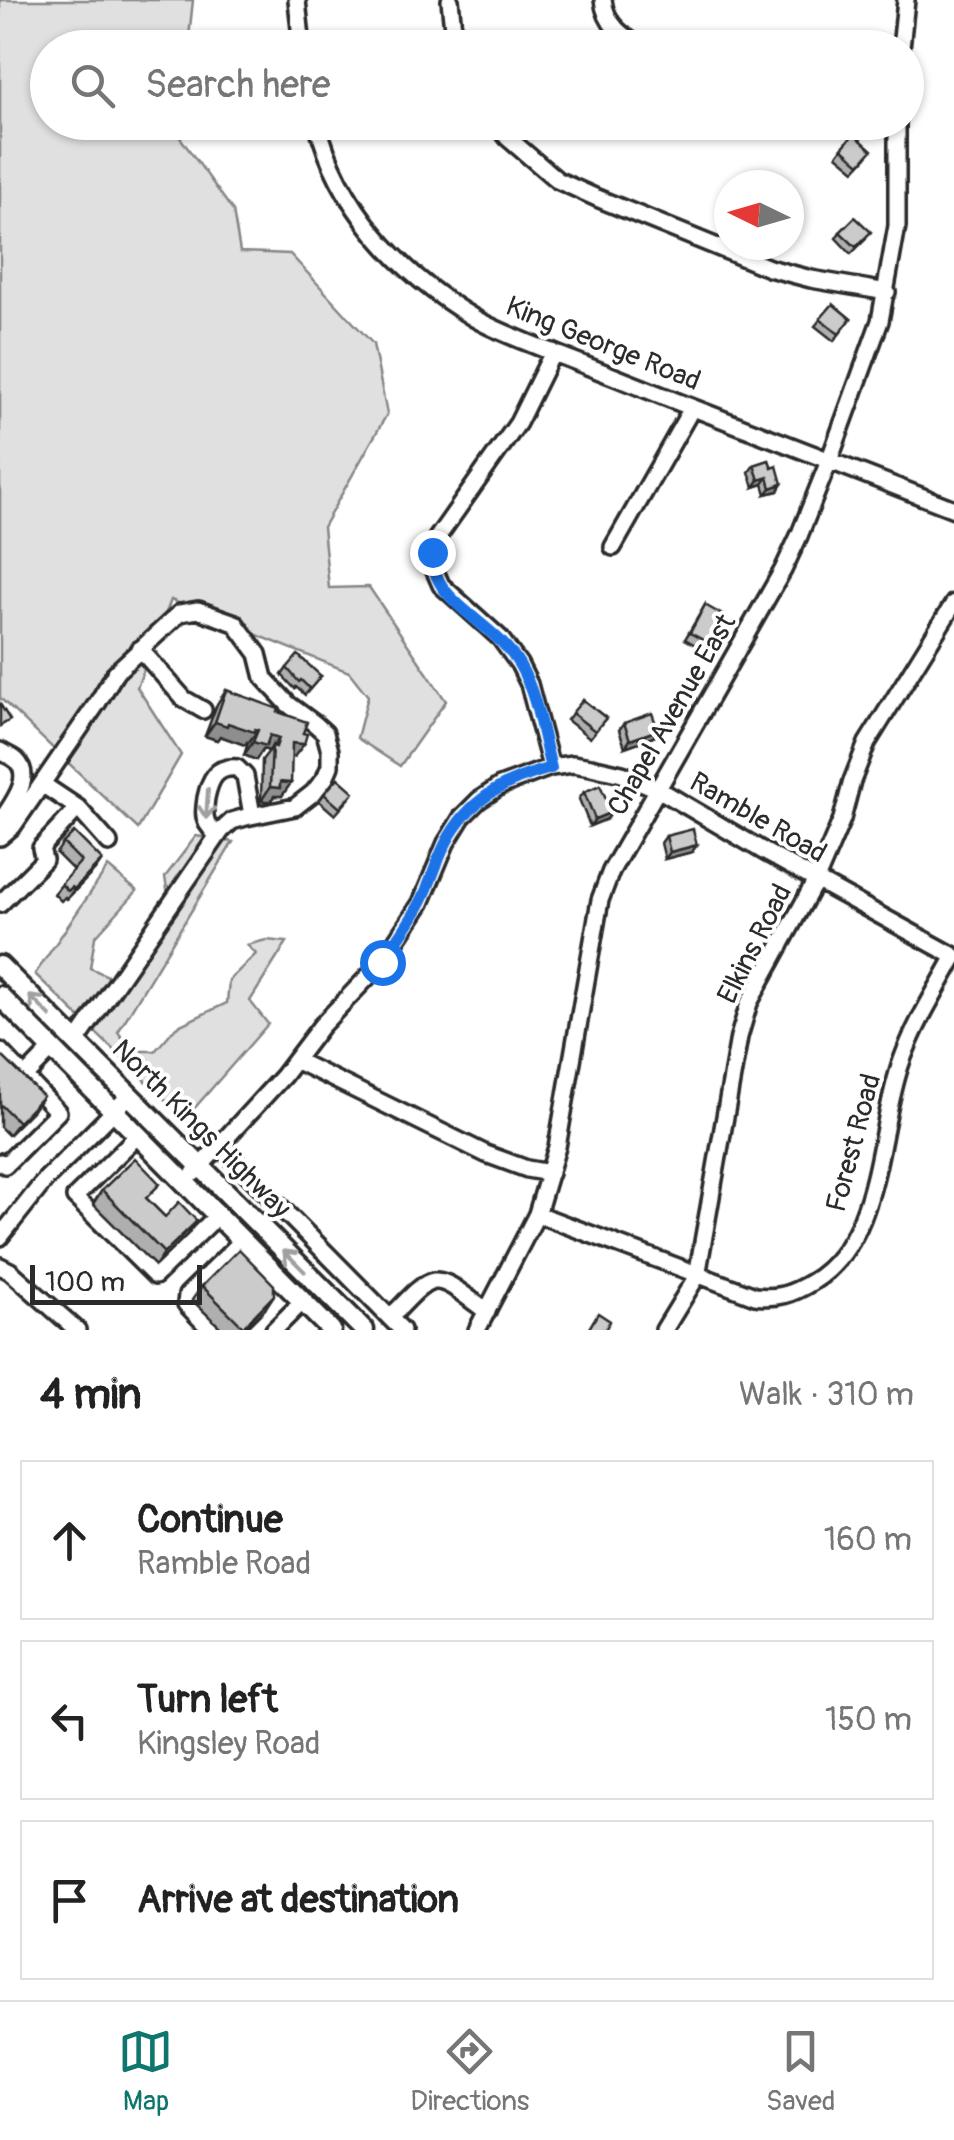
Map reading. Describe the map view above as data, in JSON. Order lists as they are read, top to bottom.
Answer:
{
  "streets": {
    "main road": ["North Kings Highway"],
    "street": [
      "King George Road",
      "Chapel Avenue East",
      "Ramble Road",
      "Elkins Road",
      "Forest Road"
    ]
  },
  "crossings": [
    ["King George Road", "Chapel Avenue East"],
    ["Chapel Avenue East", "Ramble Road"],
    ["Chapel Avenue East", "Forest Road"],
    ["Ramble Road", "Elkins Road"],
    ["Ramble Road", "North Kings Highway"],
    ["Ramble Road", "Forest Road"],
    ["Elkins Road", "Forest Road"]
  ],
  "scale_bar": "100 m",
  "north": "left",
  "page": {
    "search": "Search here",
    "scale": "100 m",
    "heading": ["4 min", "Walk · 310 m"],
    "list": [
      ["Continue", "Ramble Road", "160 m"],
      ["Turn left", "Kingsley Road", "150 m"],
      "Arrive at destination"
    ],
    "nav": ["Map", "Directions", "Saved"]
  }
}
